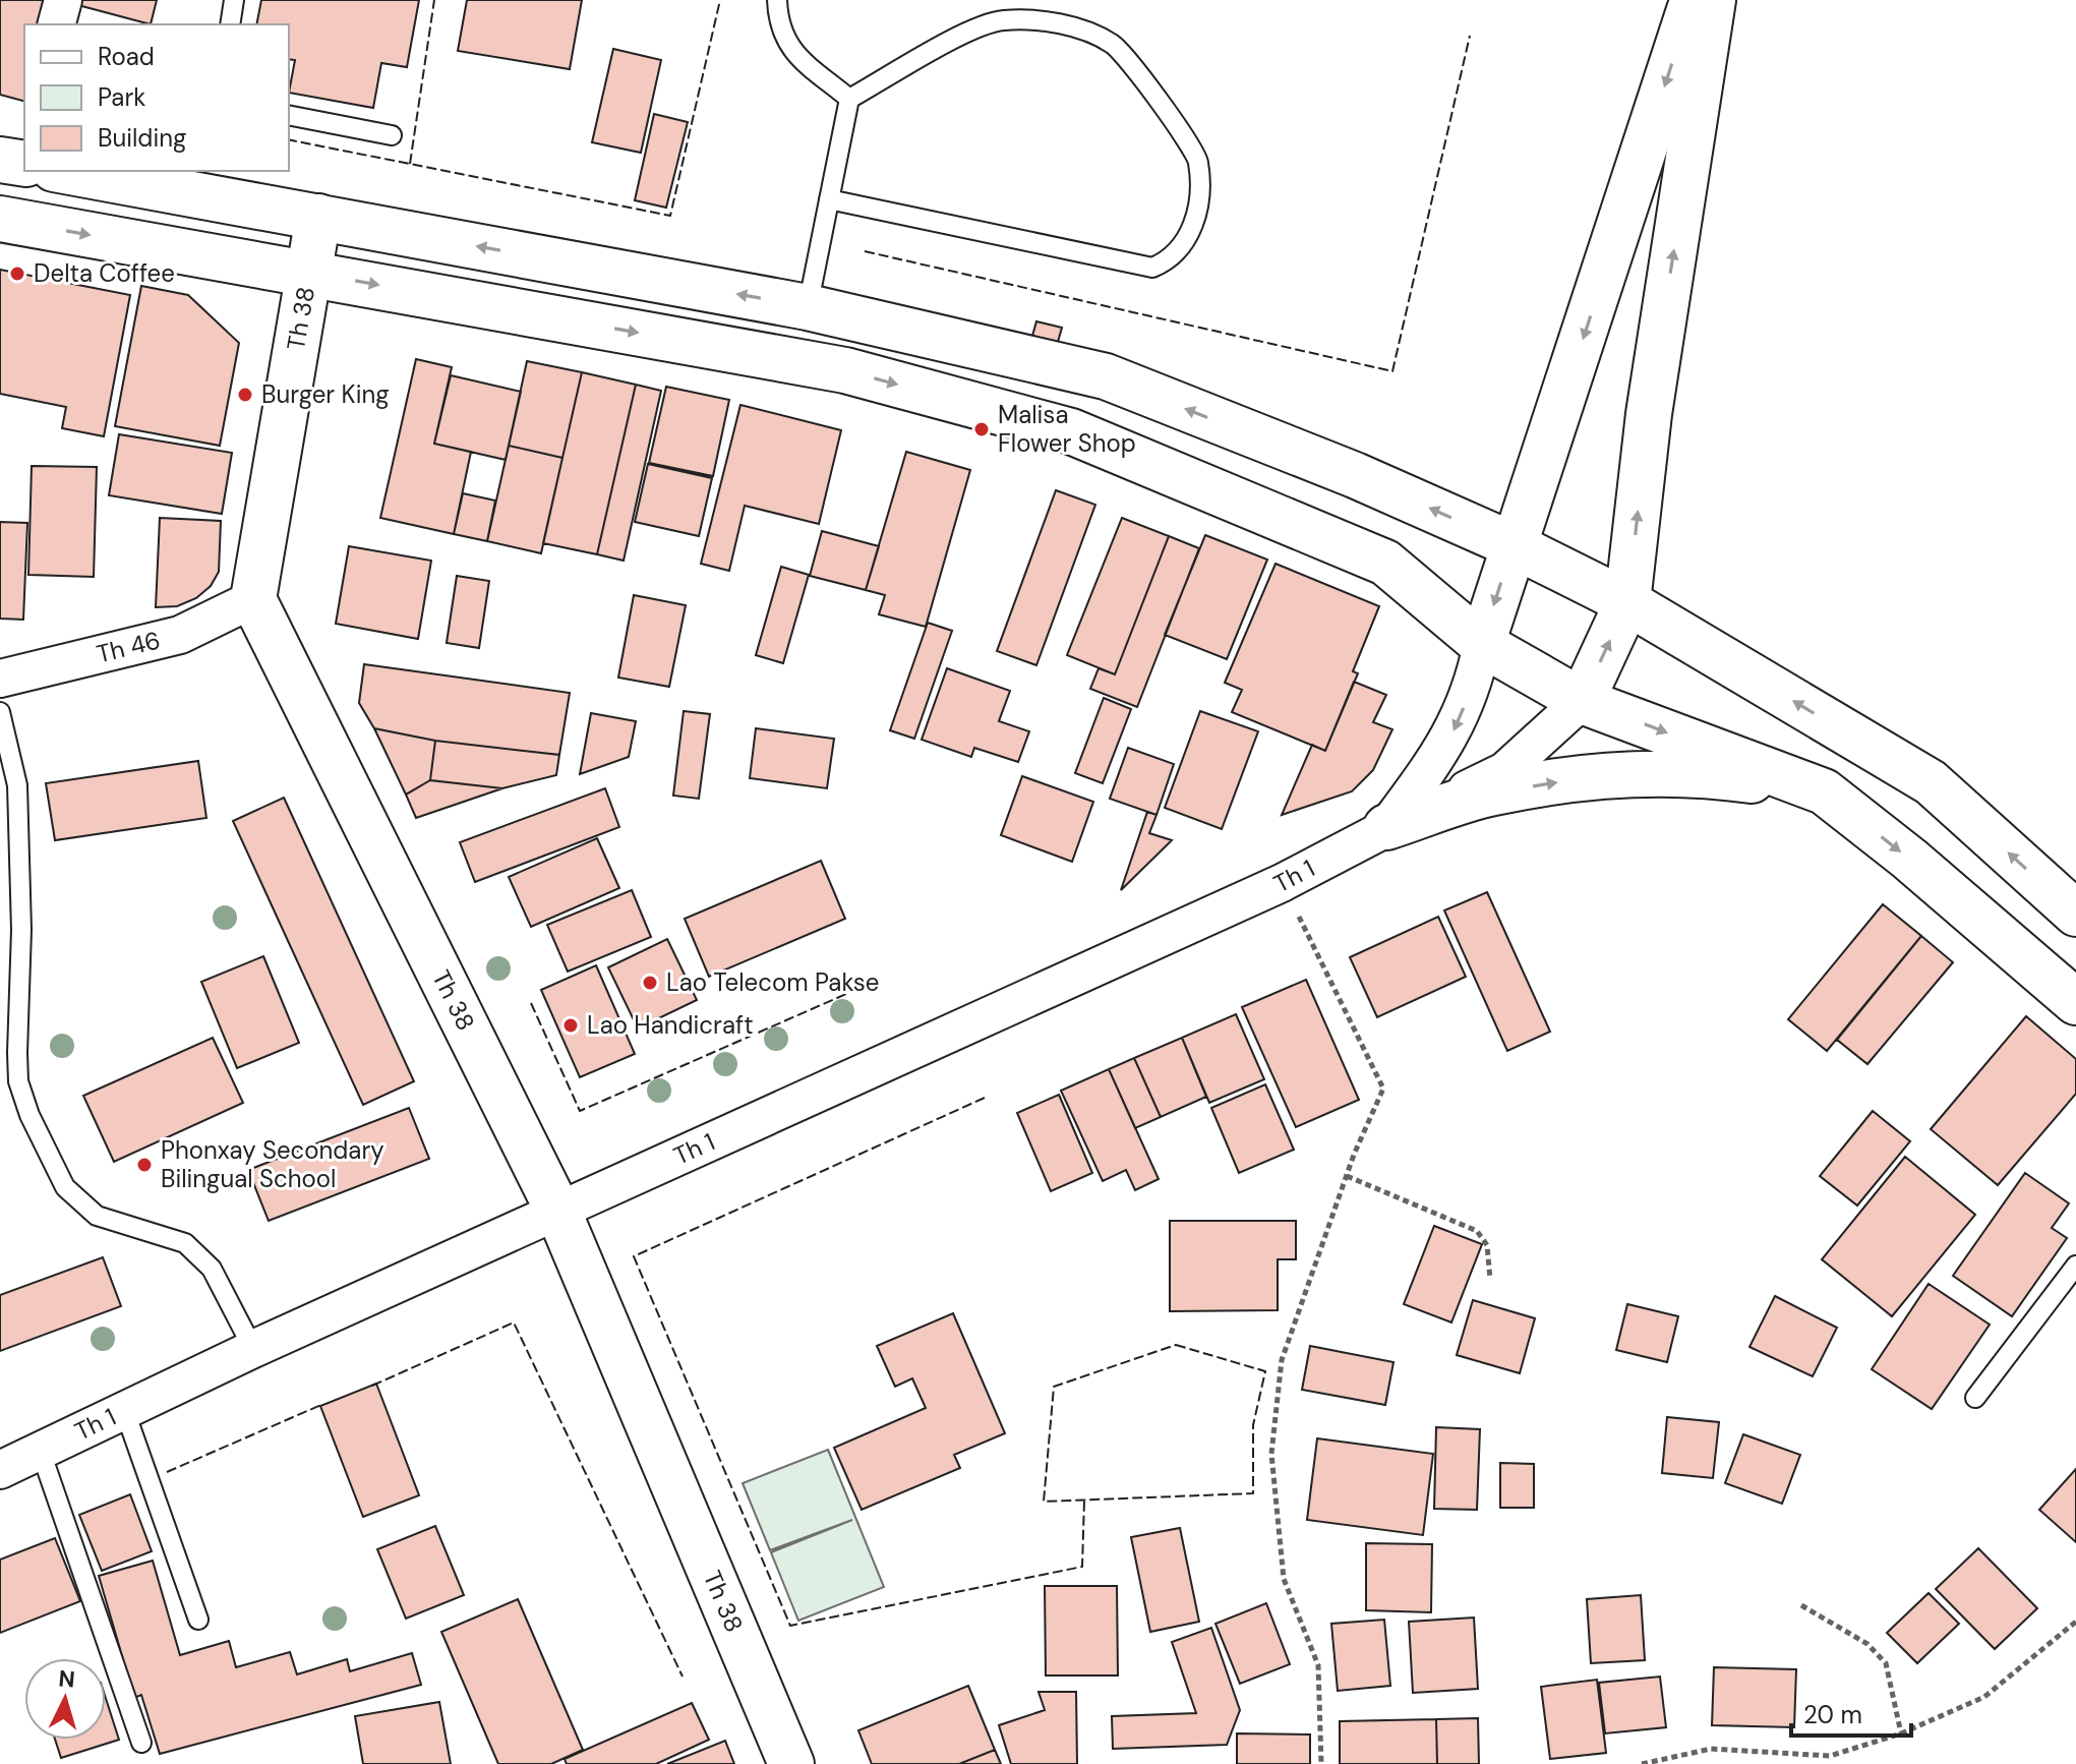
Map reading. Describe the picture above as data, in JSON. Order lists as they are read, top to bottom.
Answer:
{
  "streets": {
    "main road": ["Th 38"],
    "street": ["Th 46", "Th 1"]
  },
  "crossings": [
    ["Th 38", "Th 46"],
    ["Th 38", "Th 1"]
  ],
  "places": [
    "Delta Coffee",
    "Burger King",
    "Malisa Flower Shop",
    "Lao Telecom Pakse",
    "Lao Handicraft",
    "Phonxay Secondary Bilingual School"
  ],
  "legend": ["Road", "Park", "Building"],
  "scale_bar": "20 m",
  "north": "top"
}
